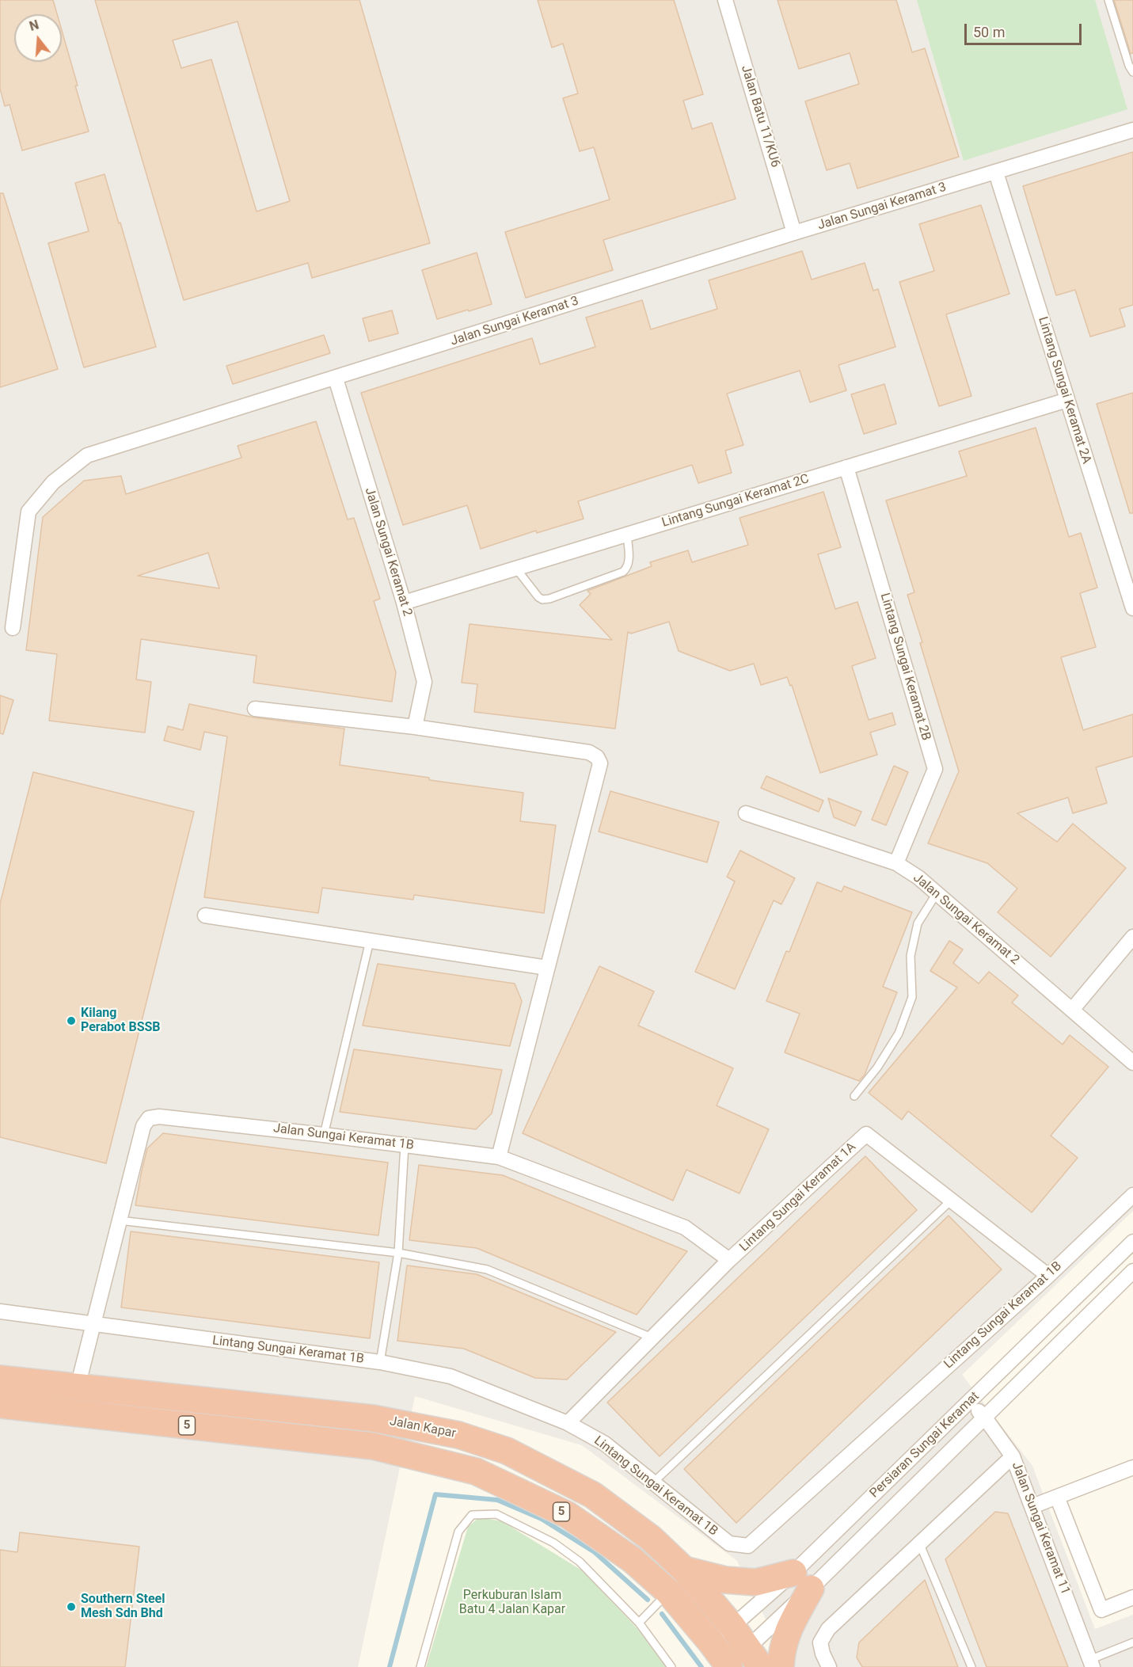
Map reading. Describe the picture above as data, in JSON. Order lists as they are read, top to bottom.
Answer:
{
  "streets": {
    "highway": ["5", "Jalan Kapar"],
    "street": [
      "Jalan Batu 11/KU6",
      "Jalan Sungai Keramat 3",
      "Lintang Sungai Keramat 2A",
      "Lintang Sungai Keramat 2C",
      "Jalan Sungai Keramat 2",
      "Lintang Sungai Keramat 2B",
      "Jalan Sungai Keramat 1B",
      "Lintang Sungai Keramat 1A",
      "Lintang Sungai Keramat 1B",
      "Persiaran Sungai Keramat",
      "Jalan Sungai Keramat 11"
    ]
  },
  "crossings": [
    ["Jalan Batu 11/KU6", "Jalan Sungai Keramat 3"],
    ["Jalan Sungai Keramat 3", "Lintang Sungai Keramat 2A"],
    ["Jalan Sungai Keramat 3", "Jalan Sungai Keramat 2"],
    ["Lintang Sungai Keramat 2A", "Lintang Sungai Keramat 2C"],
    ["Lintang Sungai Keramat 2C", "Jalan Sungai Keramat 2"],
    ["Lintang Sungai Keramat 2C", "Lintang Sungai Keramat 2B"],
    ["Jalan Sungai Keramat 2", "Lintang Sungai Keramat 2B"],
    ["Jalan Sungai Keramat 1B", "Lintang Sungai Keramat 1A"],
    ["Jalan Sungai Keramat 1B", "Lintang Sungai Keramat 1B"],
    ["Jalan Sungai Keramat 1B", "Jalan Kapar"],
    ["Lintang Sungai Keramat 1A", "Lintang Sungai Keramat 1B"],
    ["5", "Persiaran Sungai Keramat"],
    ["Jalan Kapar", "Persiaran Sungai Keramat"],
    ["Persiaran Sungai Keramat", "Jalan Sungai Keramat 11"]
  ],
  "parks": ["Perkuburan Islam Batu 4 Jalan Kapar"],
  "places": ["Kilang Perabot BSSB", "Southern Steel Mesh Sdn Bhd"],
  "scale_bar": "50 m",
  "north": "top"
}
